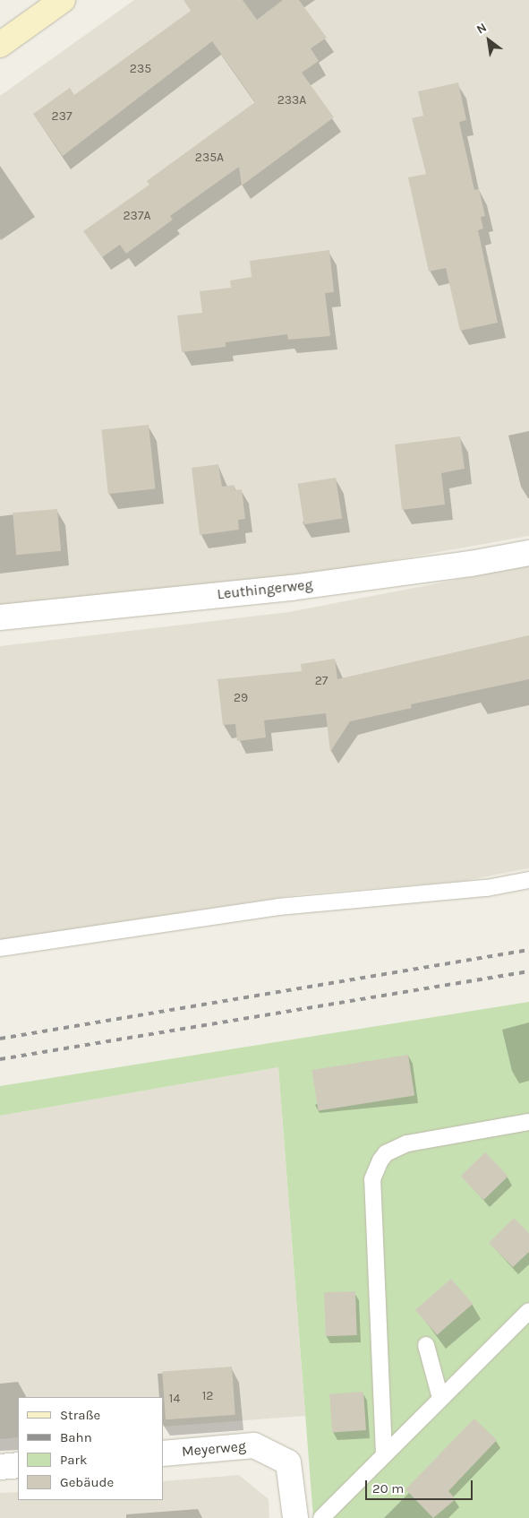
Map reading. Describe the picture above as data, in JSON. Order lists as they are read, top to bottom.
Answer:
{
  "streets": {
    "street": ["Leuthingerweg", "Meyerweg"]
  },
  "house_numbers": [
    "235",
    "233A",
    "237",
    "235A",
    "237A",
    "27",
    "29",
    "12",
    "14"
  ],
  "legend": [
    "Straße",
    "Bahn",
    "Park",
    "Gebäude"
  ],
  "scale_bar": "20 m",
  "north": "top left"
}
